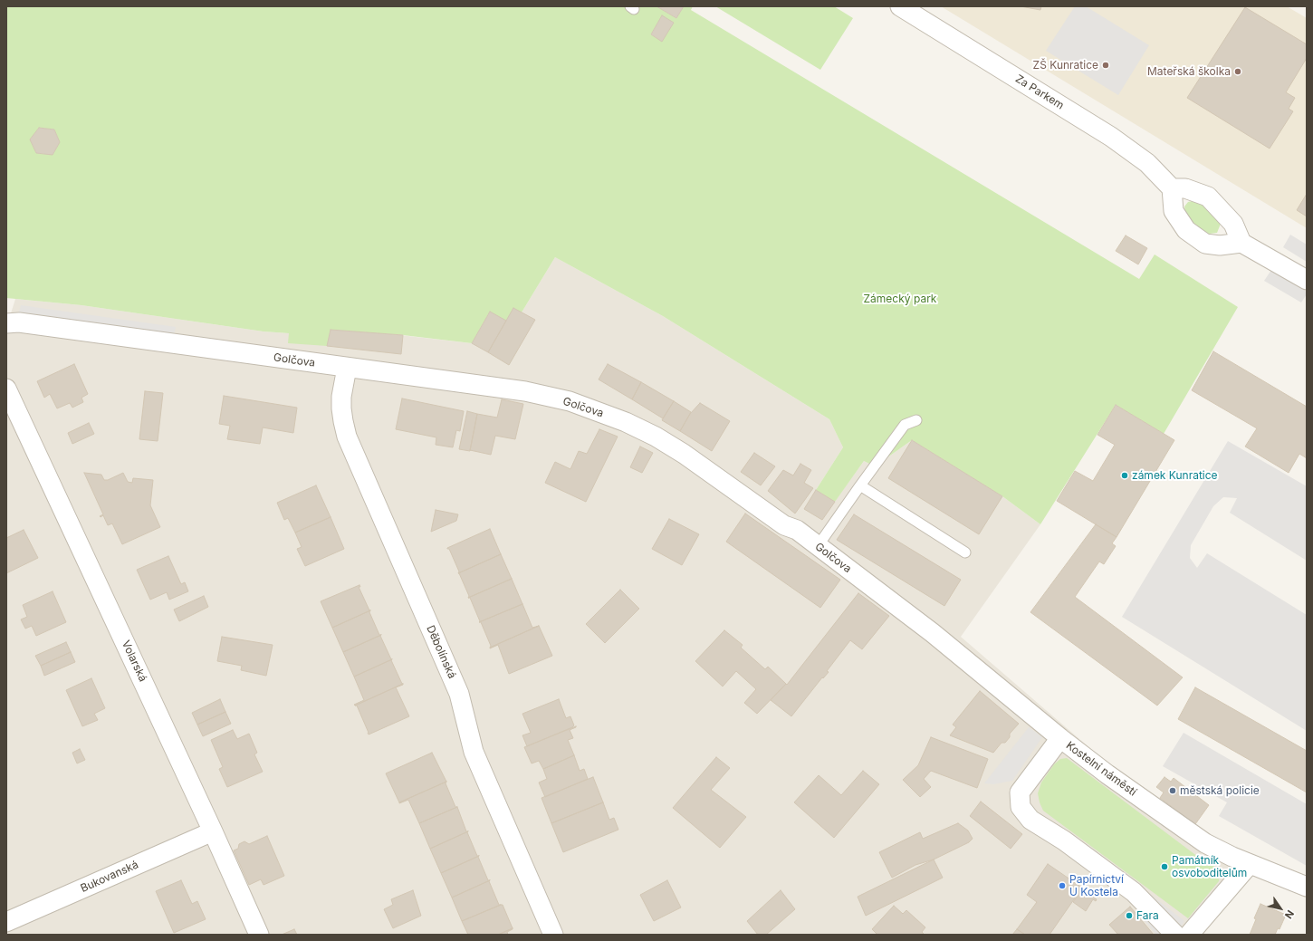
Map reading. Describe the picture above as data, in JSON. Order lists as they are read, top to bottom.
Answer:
{
  "streets": {
    "street": [
      "Za Parkem",
      "Golčova",
      "Děbolínská",
      "Volarská",
      "Kostelní náměstí",
      "Bukovanská"
    ]
  },
  "crossings": [
    ["Golčova", "Děbolínská"],
    ["Golčova", "Kostelní náměstí"],
    ["Volarská", "Bukovanská"]
  ],
  "parks": ["Zámecký park"],
  "places": [
    "ZŠ Kunratice",
    "Mateřská školka",
    "zámek Kunratice",
    "městská policie",
    "Památník osvoboditelům",
    "Papírnictví U Kostela",
    "Fara"
  ],
  "north": "bottom right"
}
